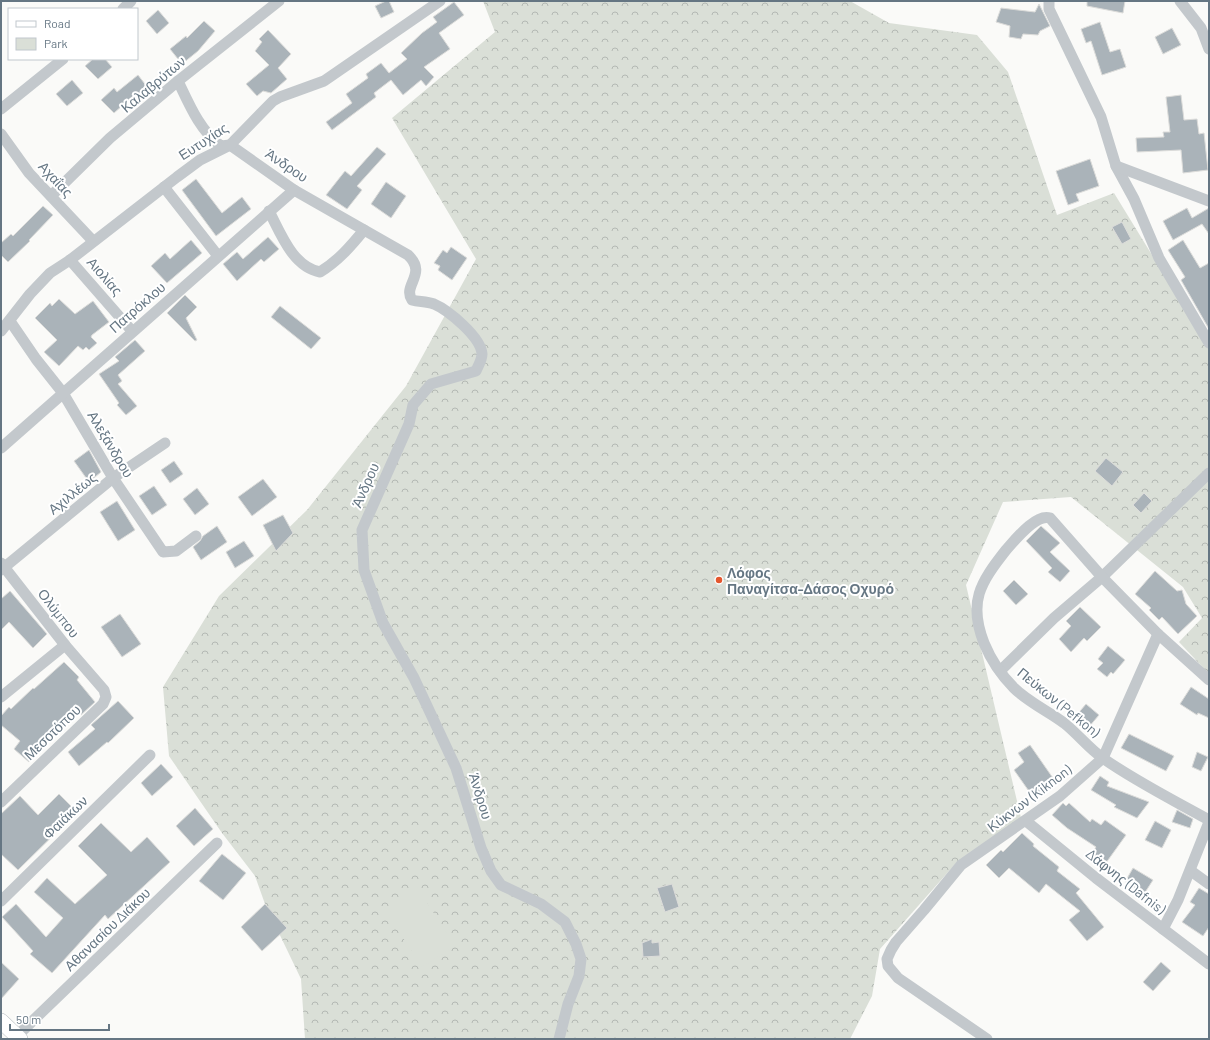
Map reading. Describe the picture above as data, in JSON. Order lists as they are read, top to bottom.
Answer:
{
  "streets": {
    "street": [
      "Καλαβρύτων",
      "Ευτυχίας",
      "Άνδρου",
      "Αχαΐας",
      "Αιολίας",
      "Πατρόκλου",
      "Αλεξάνδρου",
      "Αχιλλέως",
      "Ολύμπου",
      "Πεύκων (Pefkon)",
      "Μεσοτόπου",
      "Κύκνων (Kiknon)",
      "Φαιάκων",
      "Δάφνης (Dafnis)",
      "Αθανασίου Διάκου"
    ]
  },
  "crossings": [
    ["Καλαβρύτων", "Άνδρου"],
    ["Καλαβρύτων", "Αχαΐας"],
    ["Ευτυχίας", "Άνδρου"],
    ["Ευτυχίας", "Αχαΐας"],
    ["Ευτυχίας", "Αιολίας"],
    ["Ευτυχίας", "Αλεξάνδρου"],
    ["Άνδρου", "Πατρόκλου"],
    ["Αιολίας", "Πατρόκλου"],
    ["Πατρόκλου", "Αλεξάνδρου"],
    ["Αλεξάνδρου", "Αχιλλέως"],
    ["Αχιλλέως", "Ολύμπου"],
    ["Ολύμπου", "Μεσοτόπου"],
    ["Πεύκων (Pefkon)", "Κύκνων (Kiknon)"],
    ["Κύκνων (Kiknon)", "Δάφνης (Dafnis)"]
  ],
  "places": ["Λόφος Παναγίτσα-Δάσος Οχυρό"],
  "legend": ["Road", "Park"],
  "scale_bar": "50 m"
}
